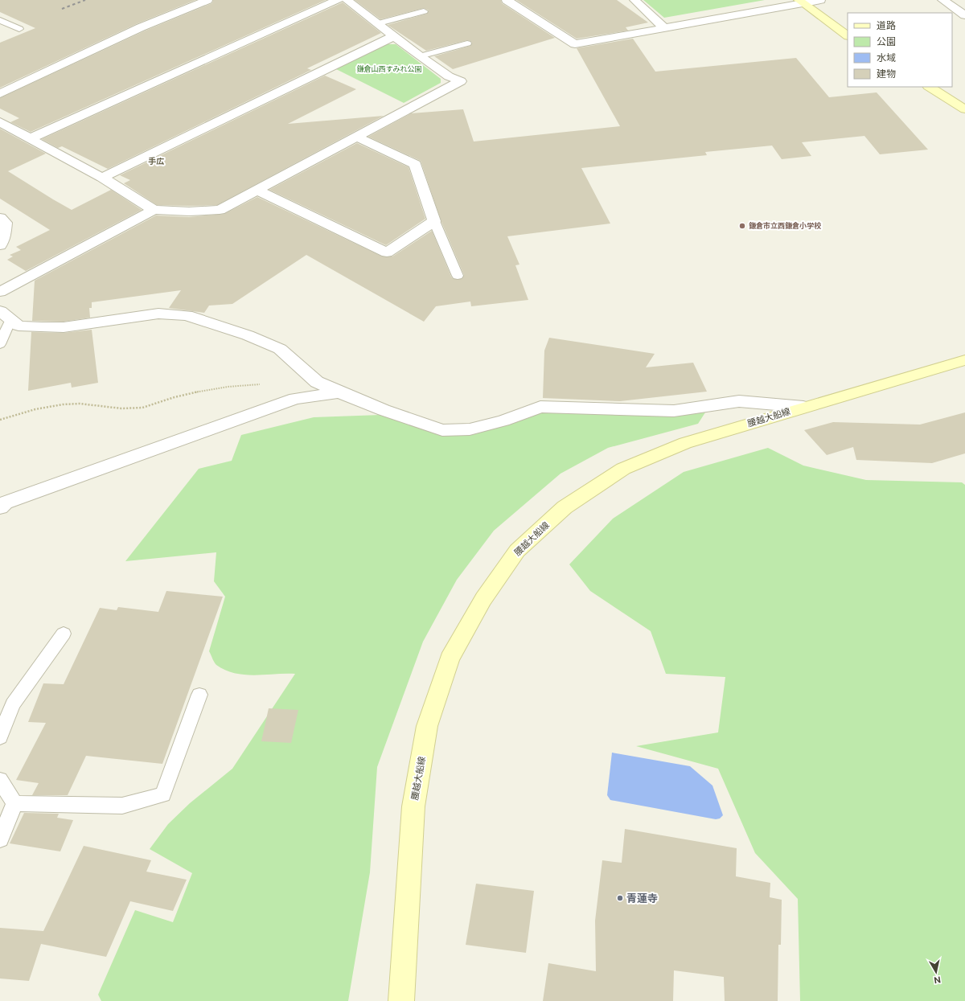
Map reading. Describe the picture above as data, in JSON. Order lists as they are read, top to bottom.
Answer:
{
  "streets": {
    "main road": ["腰越大船線"]
  },
  "districts": ["手広"],
  "parks": ["鎌倉山西すみれ公園"],
  "places": ["鎌倉市立西鎌倉小学校", "青蓮寺"],
  "legend": [
    "道路",
    "公園",
    "水域",
    "建物"
  ],
  "north": "bottom"
}
